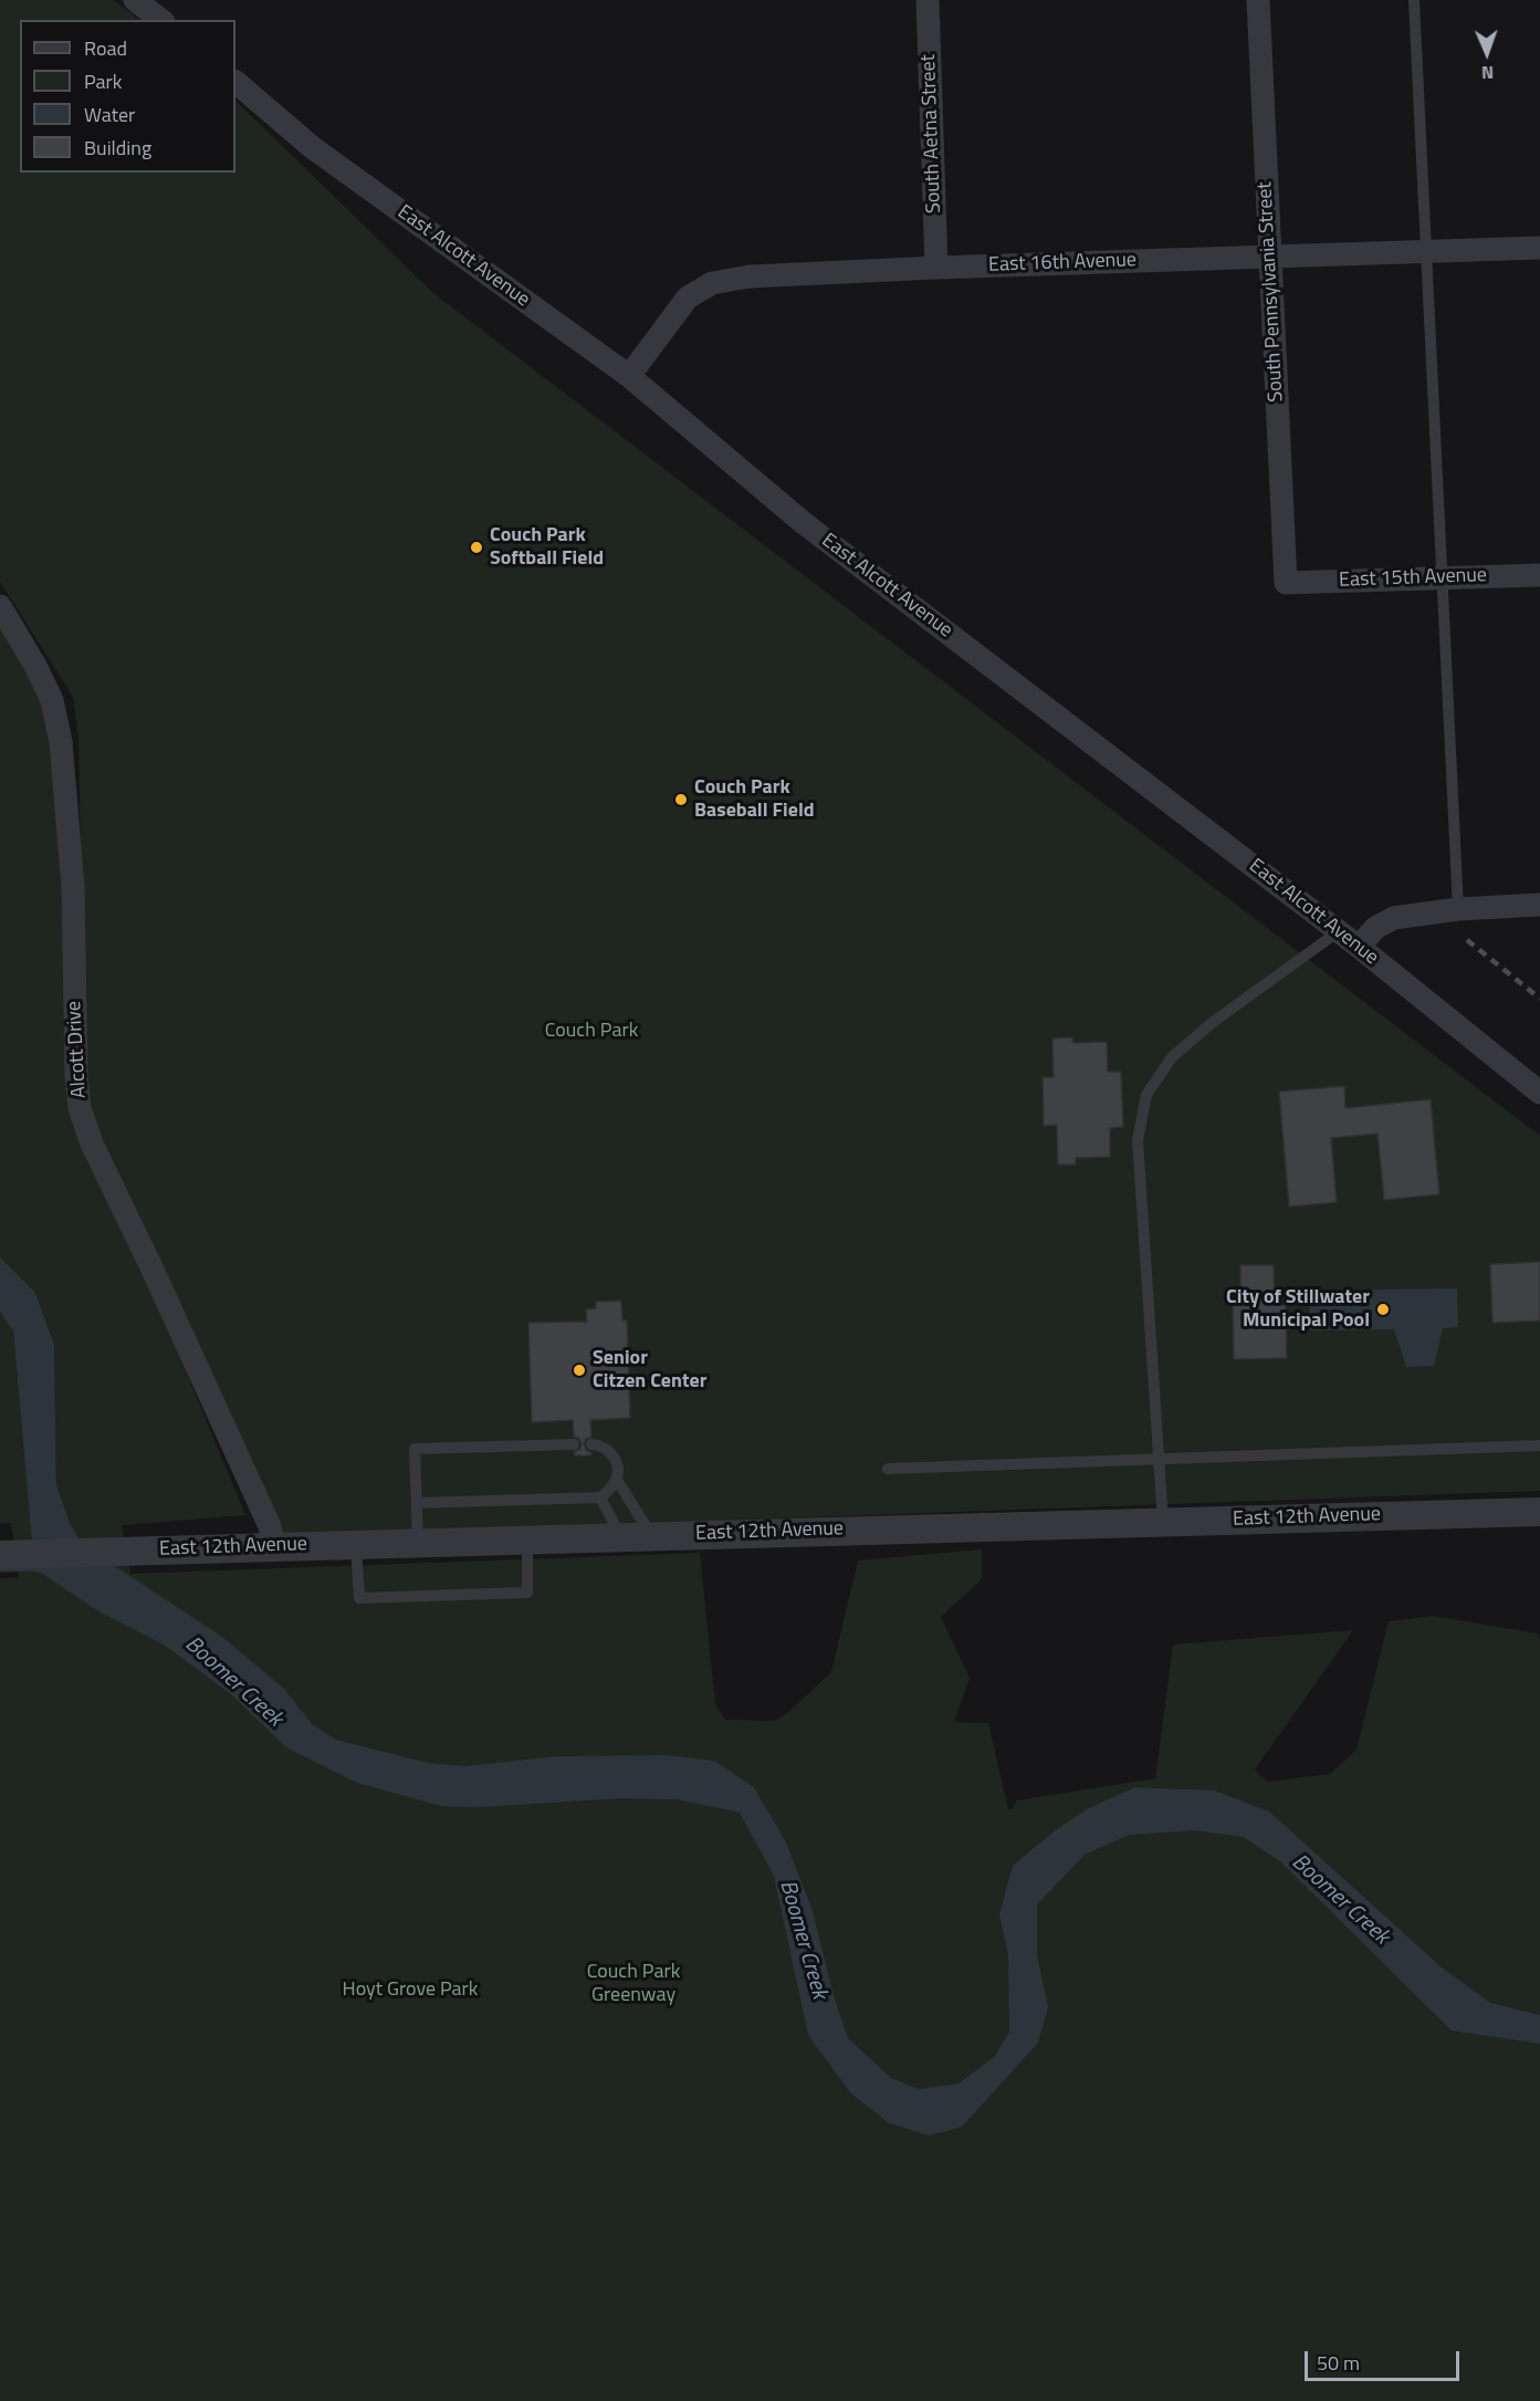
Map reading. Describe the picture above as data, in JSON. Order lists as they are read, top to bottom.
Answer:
{
  "streets": {
    "street": [
      "South Aetna Street",
      "East Alcott Avenue",
      "East 16th Avenue",
      "South Pennsylvania Street",
      "East 15th Avenue",
      "Alcott Drive",
      "East 12th Avenue"
    ]
  },
  "crossings": [
    ["South Aetna Street", "East 16th Avenue"],
    ["East Alcott Avenue", "East 16th Avenue"],
    ["East 16th Avenue", "South Pennsylvania Street"],
    ["South Pennsylvania Street", "East 15th Avenue"],
    ["Alcott Drive", "East 12th Avenue"]
  ],
  "water": ["Boomer Creek"],
  "parks": ["Couch Park", "Couch Park Greenway", "Hoyt Grove Park"],
  "places": [
    "Couch Park Softball Field",
    "Couch Park Baseball Field",
    "City of Stillwater Municipal Pool",
    "Senior Citzen Center"
  ],
  "legend": [
    "Road",
    "Park",
    "Water",
    "Building"
  ],
  "scale_bar": "50 m",
  "north": "bottom"
}
